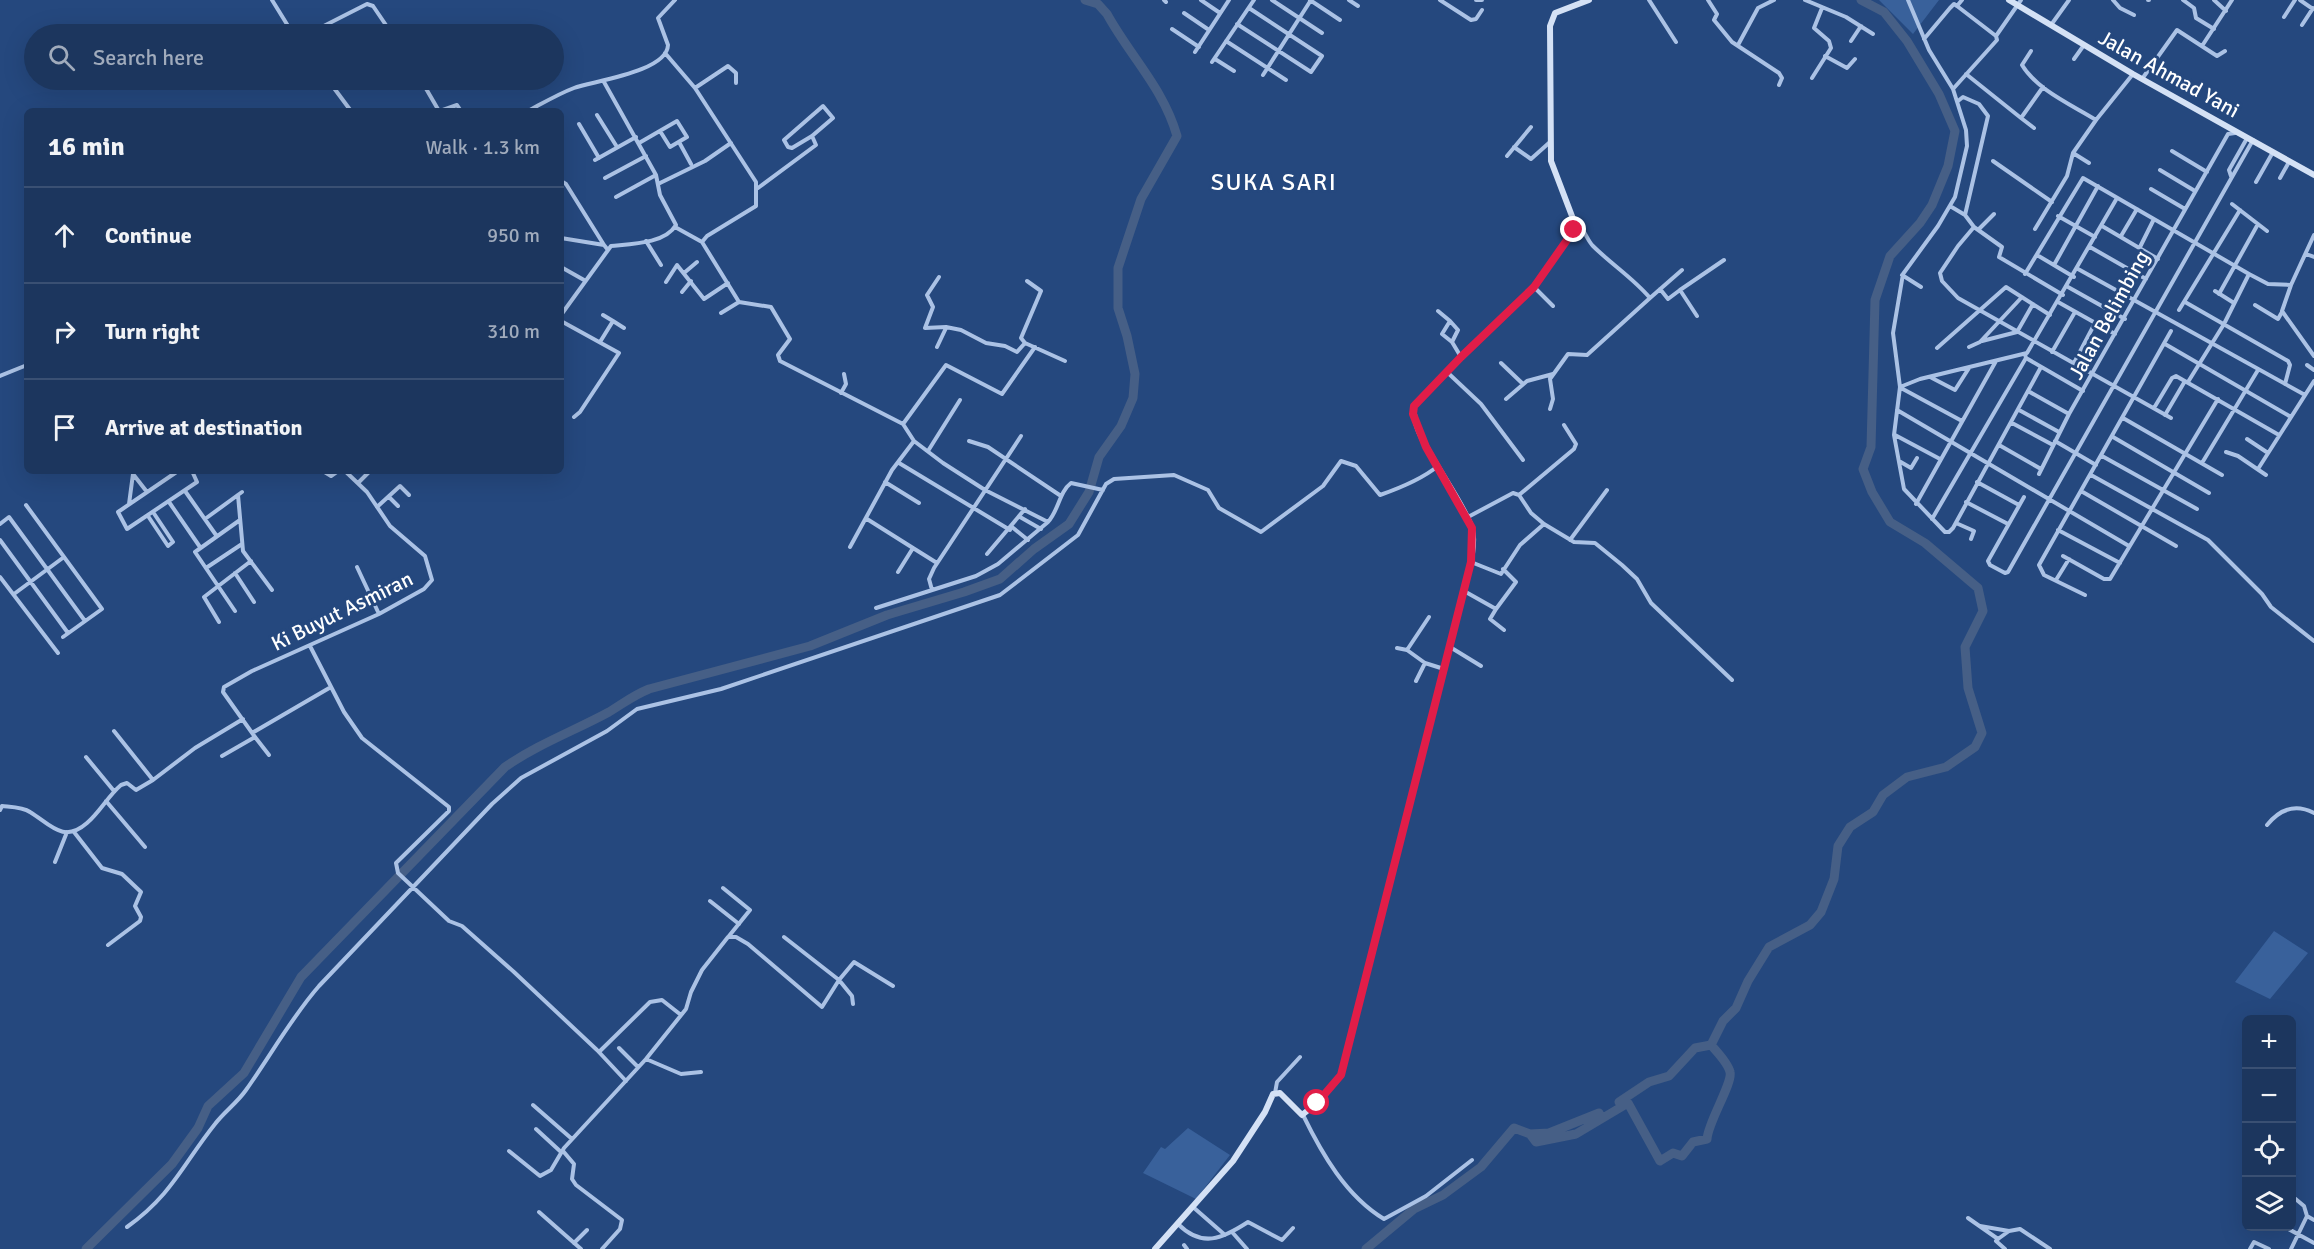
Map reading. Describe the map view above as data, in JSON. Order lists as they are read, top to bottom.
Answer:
{
  "streets": {
    "street": ["Jalan Ahmad Yani", "Jalan Belimbing", "Ki Buyut Asmiran"]
  },
  "crossings": [
    ["Jalan Ahmad Yani", "Jalan Belimbing"]
  ],
  "districts": ["SUKA SARI"],
  "page": {
    "search": "Search here",
    "heading": ["16 min", "Walk · 1.3 km"],
    "list": [
      ["Continue", "950 m"],
      ["Turn right", "310 m"],
      "Arrive at destination"
    ],
    "map_buttons": ["+", "−"]
  }
}
